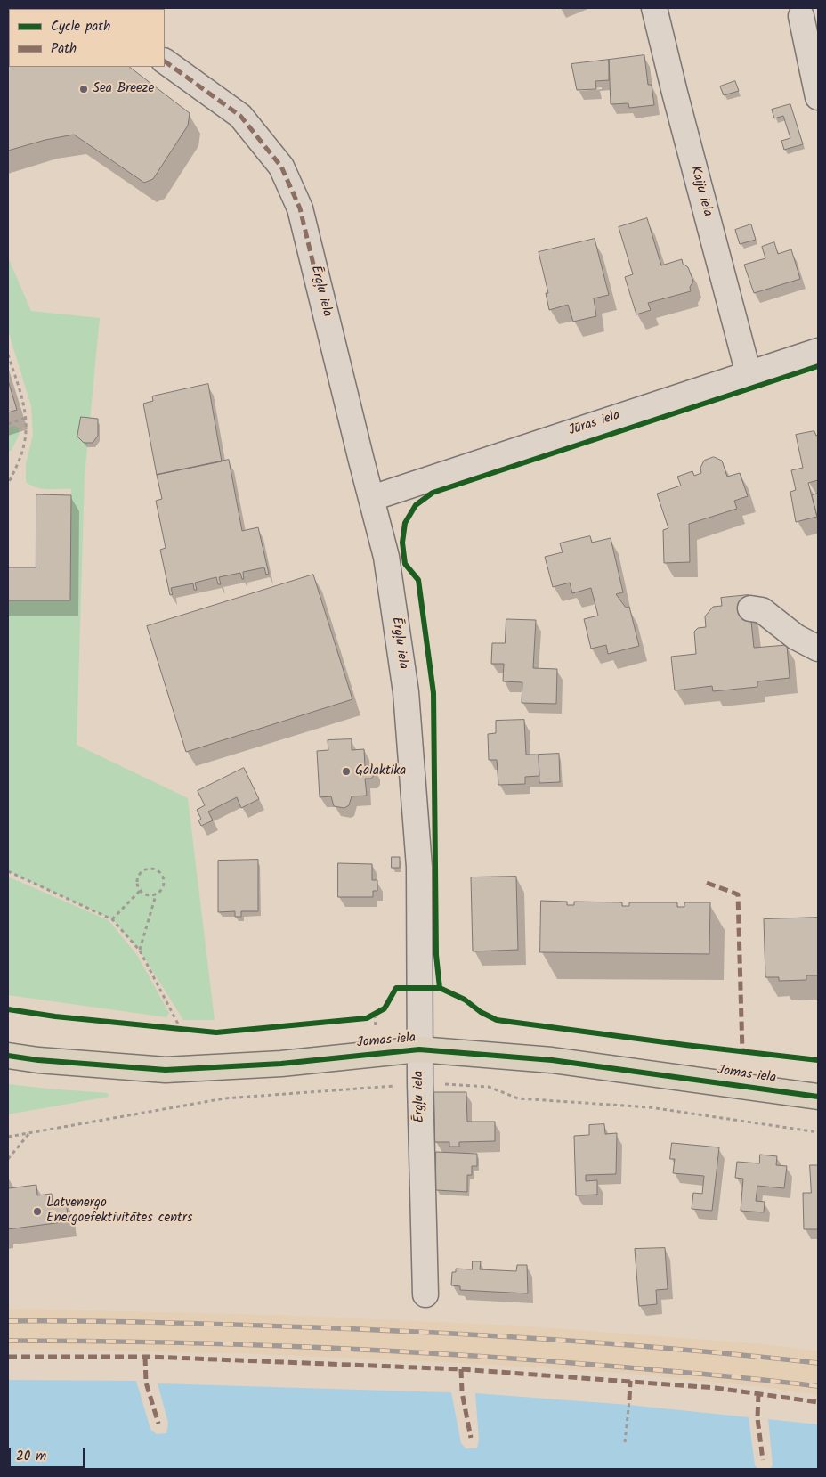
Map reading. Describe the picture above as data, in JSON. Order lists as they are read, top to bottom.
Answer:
{
  "streets": {
    "main road": ["Jomas iela"],
    "street": ["Kaiju iela", "Ērgļu iela", "Jūras iela"]
  },
  "crossings": [
    ["Kaiju iela", "Jūras iela"],
    ["Ērgļu iela", "Jūras iela"],
    ["Ērgļu iela", "Jomas iela"]
  ],
  "places": ["Sea Breeze", "Galaktika", "Latvenergo Energoefektivitātes centrs"],
  "legend": ["Cycle path", "Path"],
  "scale_bar": "20 m"
}
